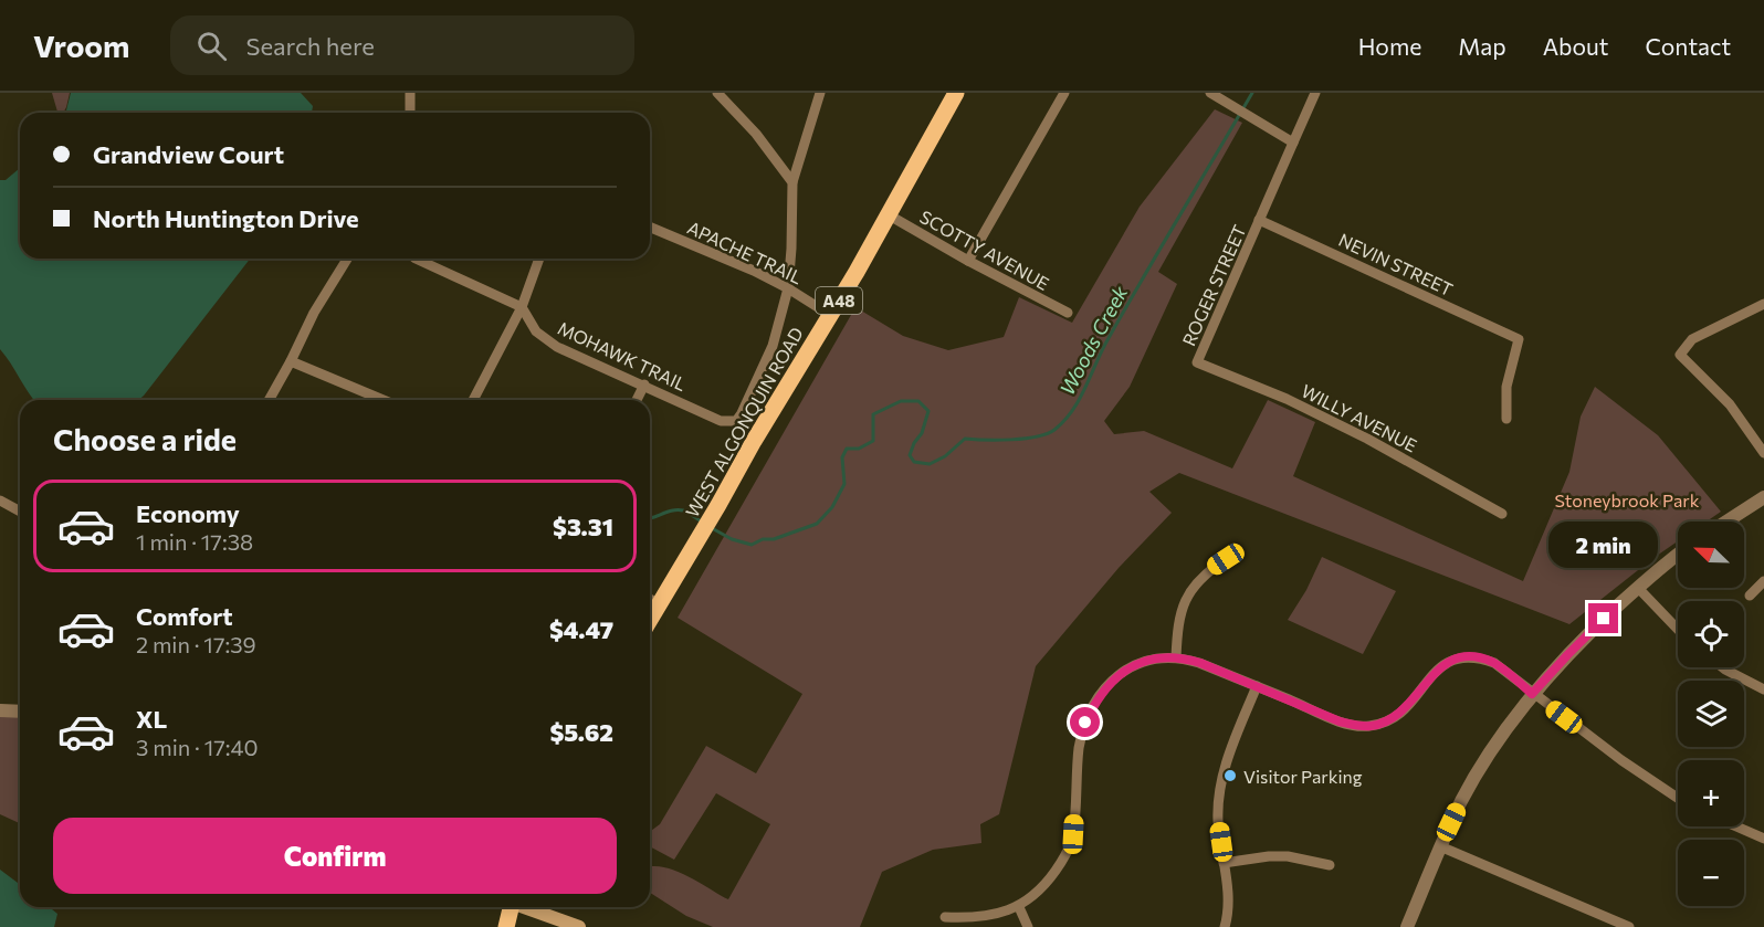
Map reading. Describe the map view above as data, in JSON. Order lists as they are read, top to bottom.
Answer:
{
  "streets": {
    "main road": ["A48", "WEST ALGONQUIN ROAD"],
    "street": [
      "SCOTTY AVENUE",
      "APACHE TRAIL",
      "NEVIN STREET",
      "ROGER STREET",
      "MOHAWK TRAIL",
      "WILLY AVENUE"
    ]
  },
  "crossings": [
    ["SCOTTY AVENUE", "WEST ALGONQUIN ROAD"],
    ["APACHE TRAIL", "MOHAWK TRAIL"],
    ["APACHE TRAIL", "WEST ALGONQUIN ROAD"],
    ["NEVIN STREET", "ROGER STREET"],
    ["ROGER STREET", "WILLY AVENUE"]
  ],
  "water": ["Woods Creek"],
  "parks": ["Stoneybrook Park"],
  "places": ["Visitor Parking"],
  "north": "top left",
  "page": {
    "header": "Vroom",
    "search": "Search here",
    "nav": [
      "Home",
      "Map",
      "About",
      "Contact"
    ],
    "banner": ["Grandview Court", "North Huntington Drive"],
    "heading": "Choose a ride",
    "list": [
      {
        "name": "Economy",
        "note": "1 min · 17:38",
        "value": "$3.31"
      },
      {
        "name": "Comfort",
        "note": "2 min · 17:39",
        "value": "$4.47"
      },
      {
        "name": "XL",
        "note": "3 min · 17:40",
        "value": "$5.62"
      }
    ],
    "map_buttons": ["+", "−"],
    "bubble": "2 min",
    "buttons": "Confirm"
  }
}
